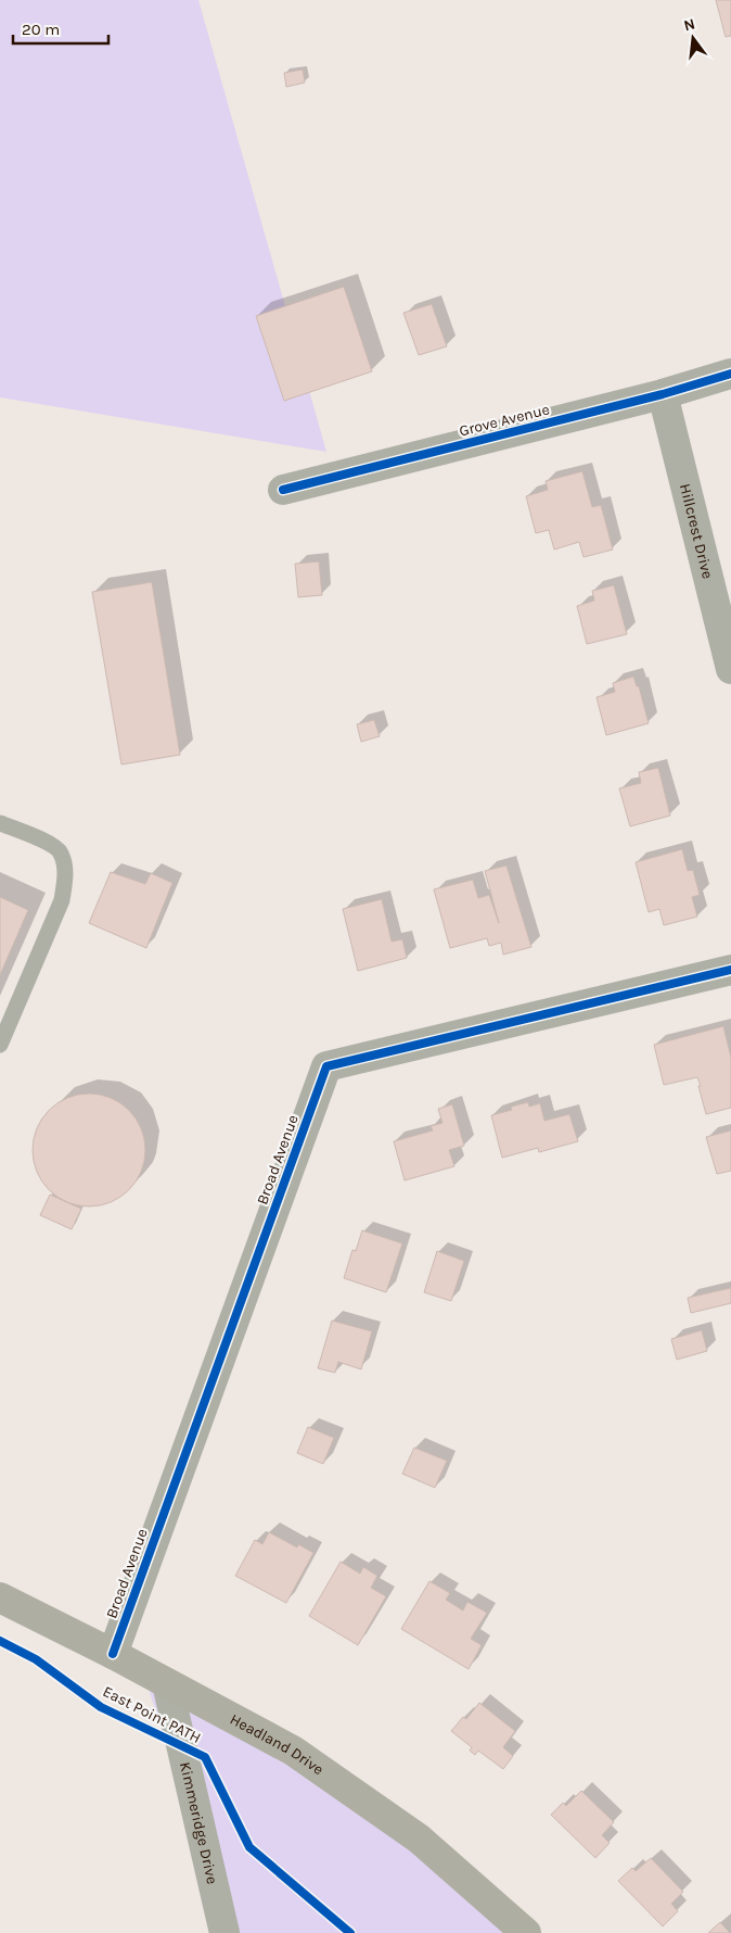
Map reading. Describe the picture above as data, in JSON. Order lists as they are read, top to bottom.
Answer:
{
  "streets": {
    "main road": ["Headland Drive"],
    "street": [
      "Grove Avenue",
      "Hillcrest Drive",
      "Broad Avenue",
      "Kimmeridge Drive"
    ],
    "cycle path": ["East Point PATH"]
  },
  "crossings": [
    ["Grove Avenue", "Hillcrest Drive"],
    ["Broad Avenue", "Headland Drive"],
    ["Headland Drive", "Kimmeridge Drive"]
  ],
  "scale_bar": "20 m",
  "north": "top"
}
